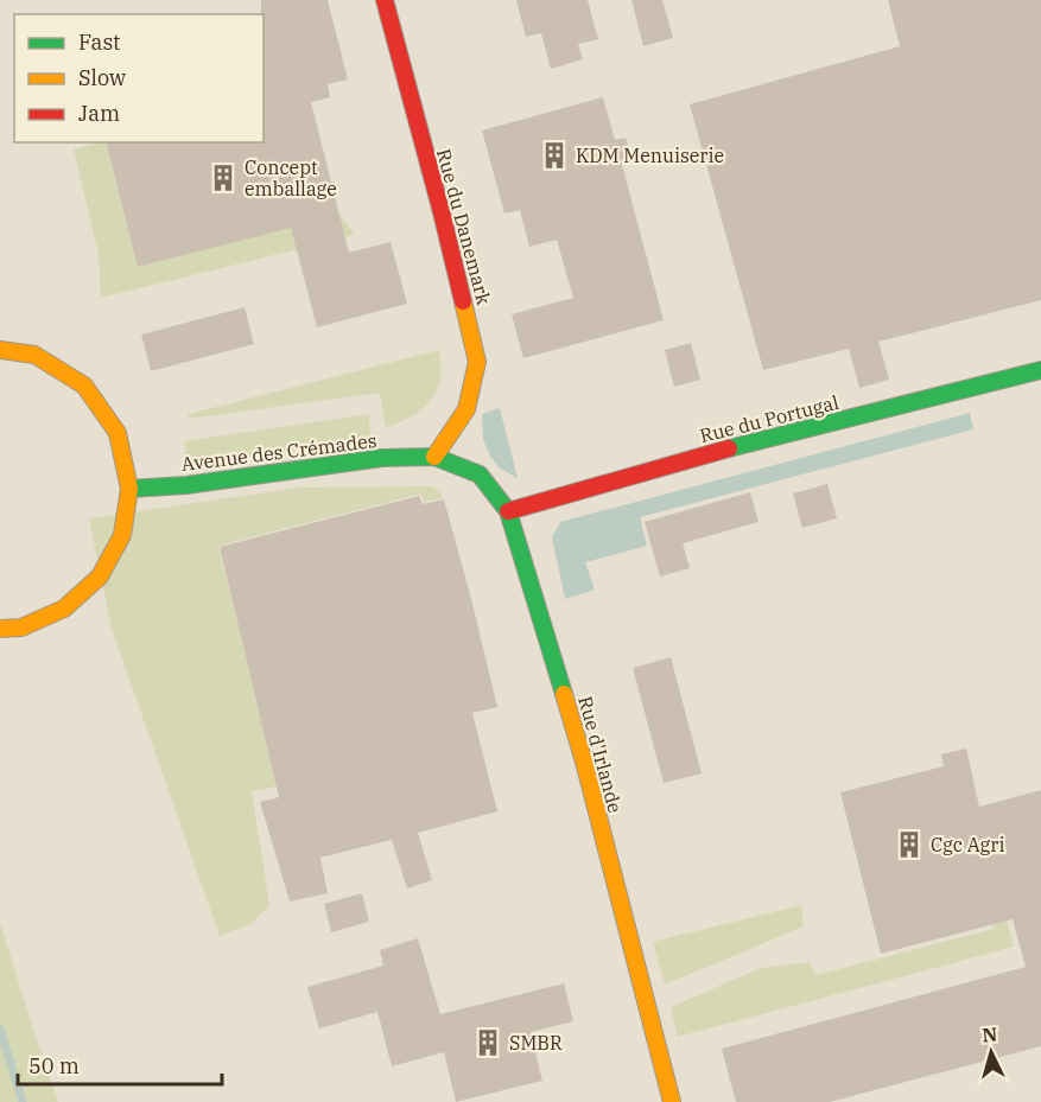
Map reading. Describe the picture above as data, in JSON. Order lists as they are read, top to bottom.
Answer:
{
  "streets": {
    "street": [
      "Rue du Danemark",
      "Rue du Portugal",
      "Avenue des Crémades",
      "Rue d'Irlande"
    ]
  },
  "crossings": [
    ["Rue du Danemark", "Avenue des Crémades"],
    ["Rue du Danemark", "Rue d'Irlande"],
    ["Rue du Portugal", "Rue d'Irlande"],
    ["Avenue des Crémades", "Rue d'Irlande"]
  ],
  "places": {
    "building": [
      "KDM Menuiserie",
      "Concept emballage",
      "Cgc Agri",
      "SMBR"
    ]
  },
  "legend": ["Fast", "Slow", "Jam"],
  "scale_bar": "50 m",
  "north": "top"
}
